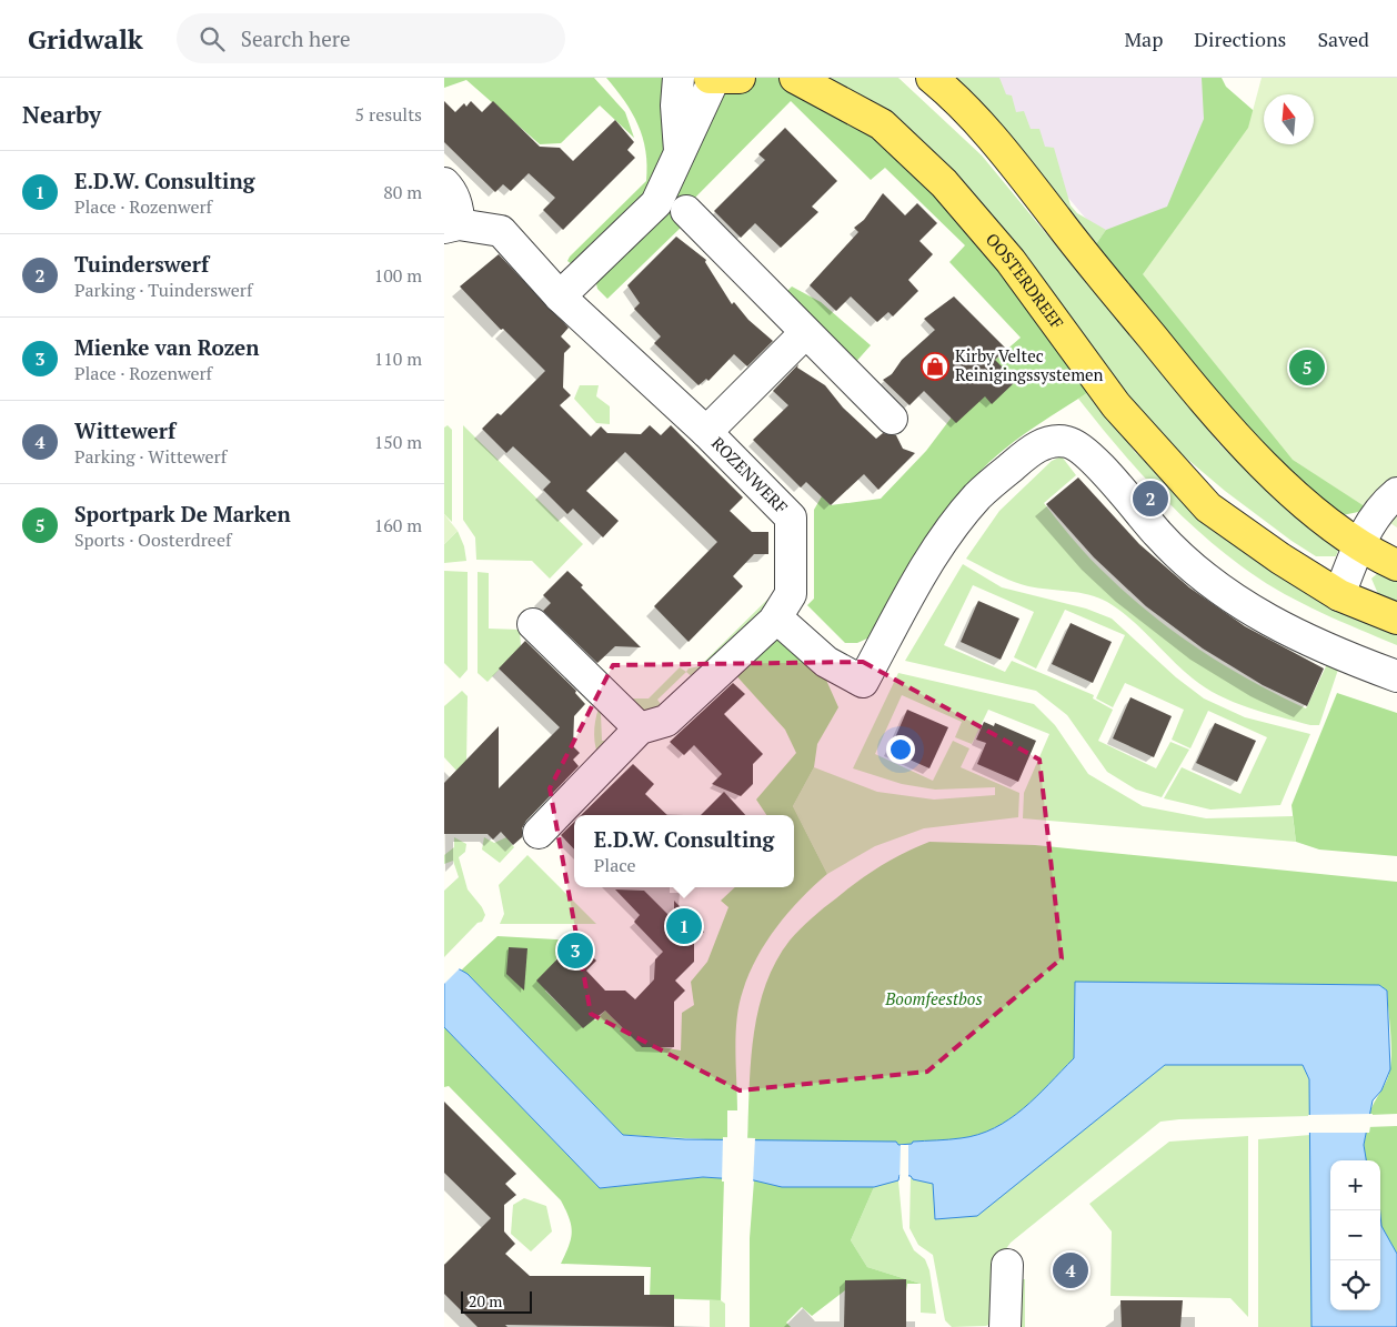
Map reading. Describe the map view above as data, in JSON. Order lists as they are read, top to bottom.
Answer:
{
  "streets": {
    "main road": ["OOSTERDREEF"],
    "street": ["ROZENWERF"]
  },
  "parks": ["Boomfeestbos"],
  "places": {
    "shop": ["Kirby Veltec Reinigingssystemen"]
  },
  "scale_bar": "20 m",
  "north": "top",
  "page": {
    "header": "Gridwalk",
    "search": "Search here",
    "nav": ["Map", "Directions", "Saved"],
    "heading": ["Nearby", "5 results"],
    "list": [
      {
        "mark": "1",
        "name": "E.D.W. Consulting",
        "note": "Place · Rozenwerf",
        "value": "80 m"
      },
      {
        "mark": "2",
        "name": "Tuinderswerf",
        "note": "Parking · Tuinderswerf",
        "value": "100 m"
      },
      {
        "mark": "3",
        "name": "Mienke van Rozen",
        "note": "Place · Rozenwerf",
        "value": "110 m"
      },
      {
        "mark": "4",
        "name": "Wittewerf",
        "note": "Parking · Wittewerf",
        "value": "150 m"
      },
      {
        "mark": "5",
        "name": "Sportpark De Marken",
        "note": "Sports · Oosterdreef",
        "value": "160 m"
      }
    ],
    "pins": [
      "5",
      "2",
      "1",
      "3",
      "4"
    ],
    "popup": ["E.D.W. Consulting", "Place"],
    "map_buttons": ["+", "−"],
    "scale": "20 m"
  }
}
